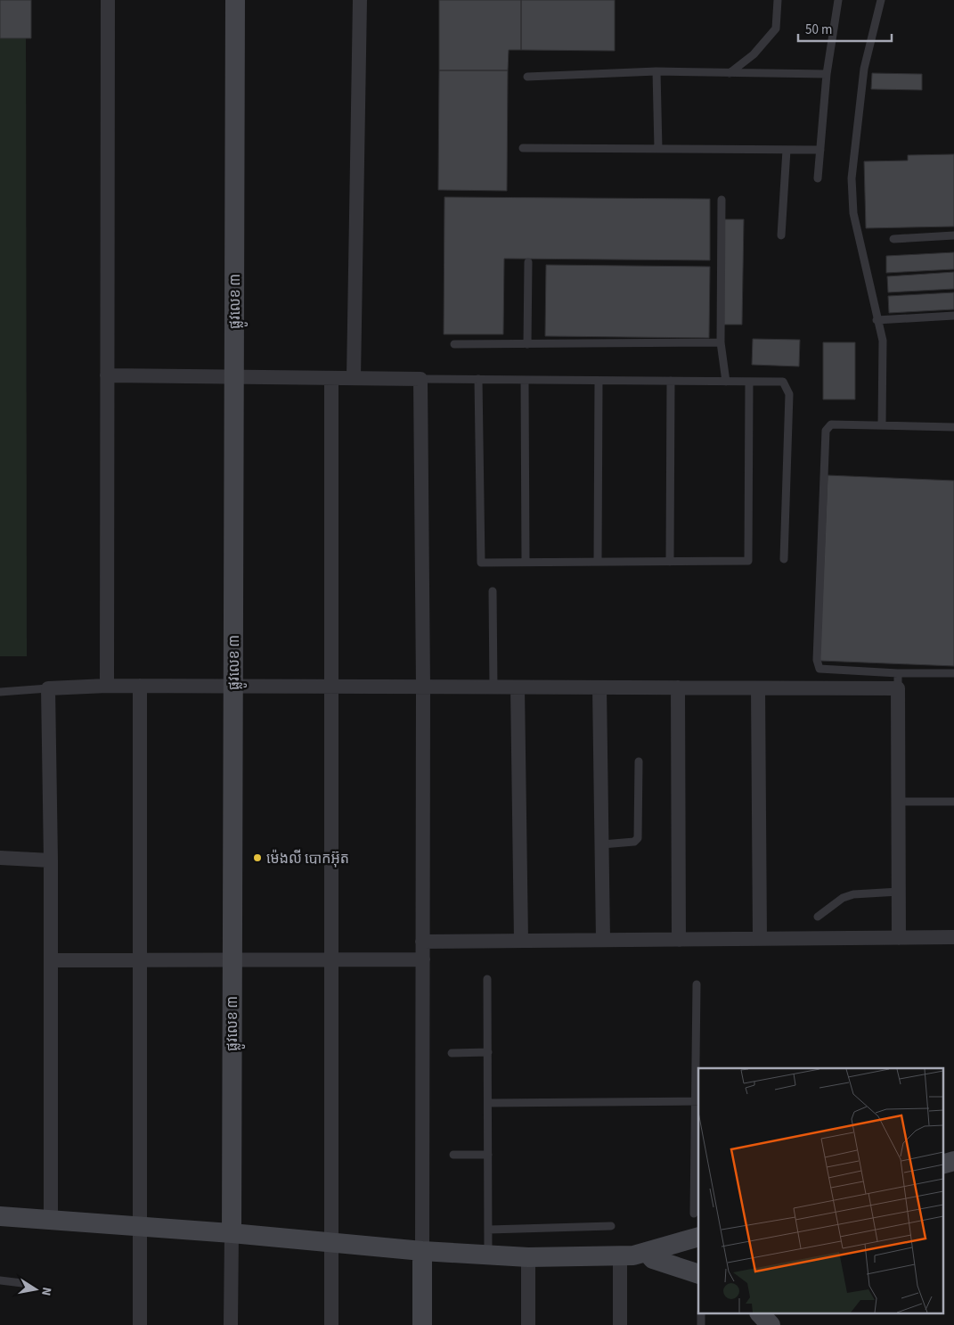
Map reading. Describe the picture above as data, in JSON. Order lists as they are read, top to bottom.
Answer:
{
  "streets": {
    "street": ["ផ្លូវលេខ ៣"]
  },
  "places": ["ម៉េងលី បោកអ៊ុត"],
  "scale_bar": "50 m",
  "north": "right"
}
